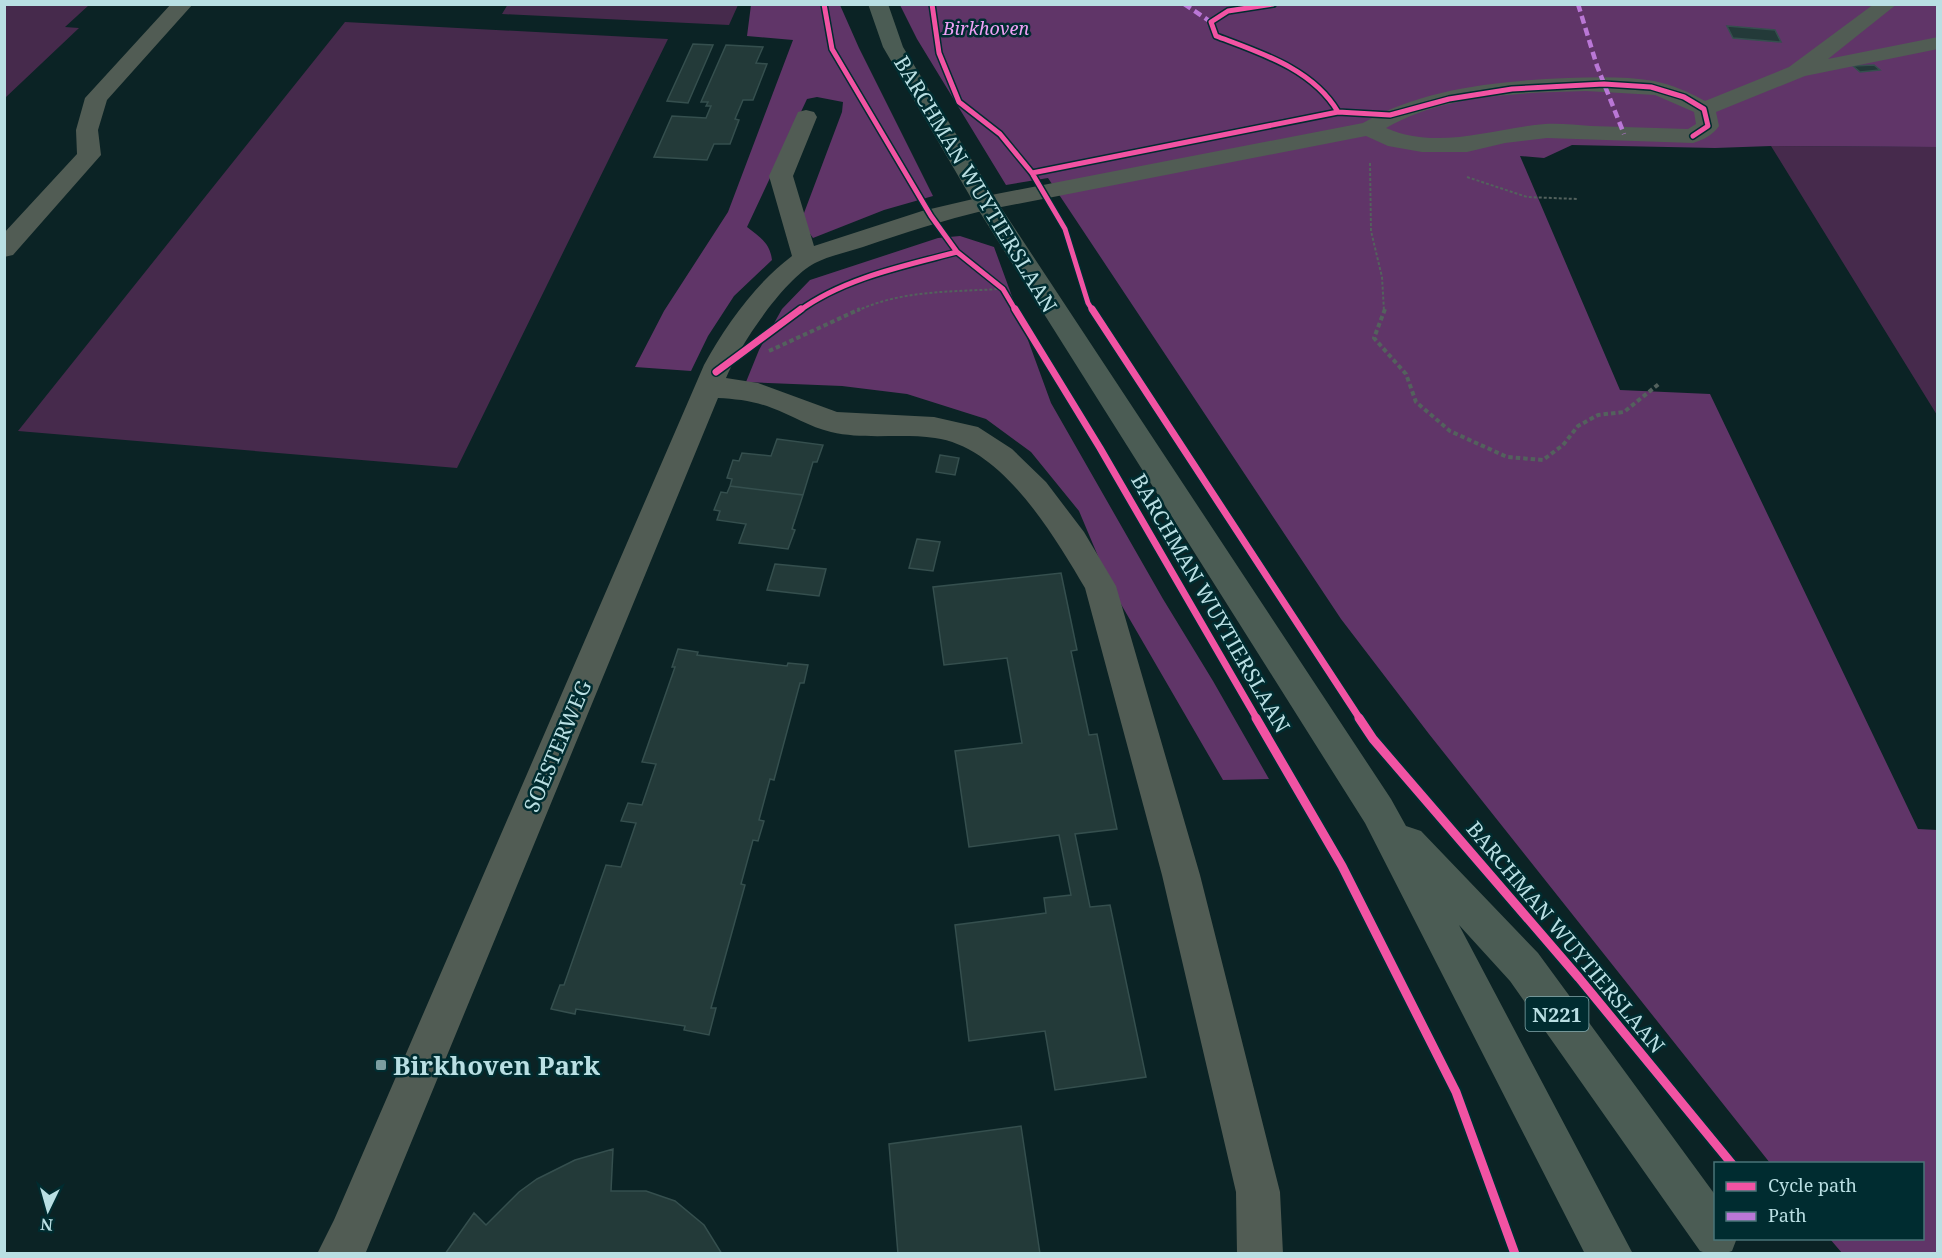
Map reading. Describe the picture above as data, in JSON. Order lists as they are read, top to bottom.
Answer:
{
  "streets": {
    "main road": ["BARCHMAN WUYTIERSLAAN", "N221"],
    "street": ["SOESTERWEG"]
  },
  "crossings": [
    ["BARCHMAN WUYTIERSLAAN", "SOESTERWEG"]
  ],
  "parks": ["Birkhoven"],
  "places": {
    "transit": ["Birkhoven Park"]
  },
  "legend": ["Cycle path", "Path"],
  "north": "bottom"
}
